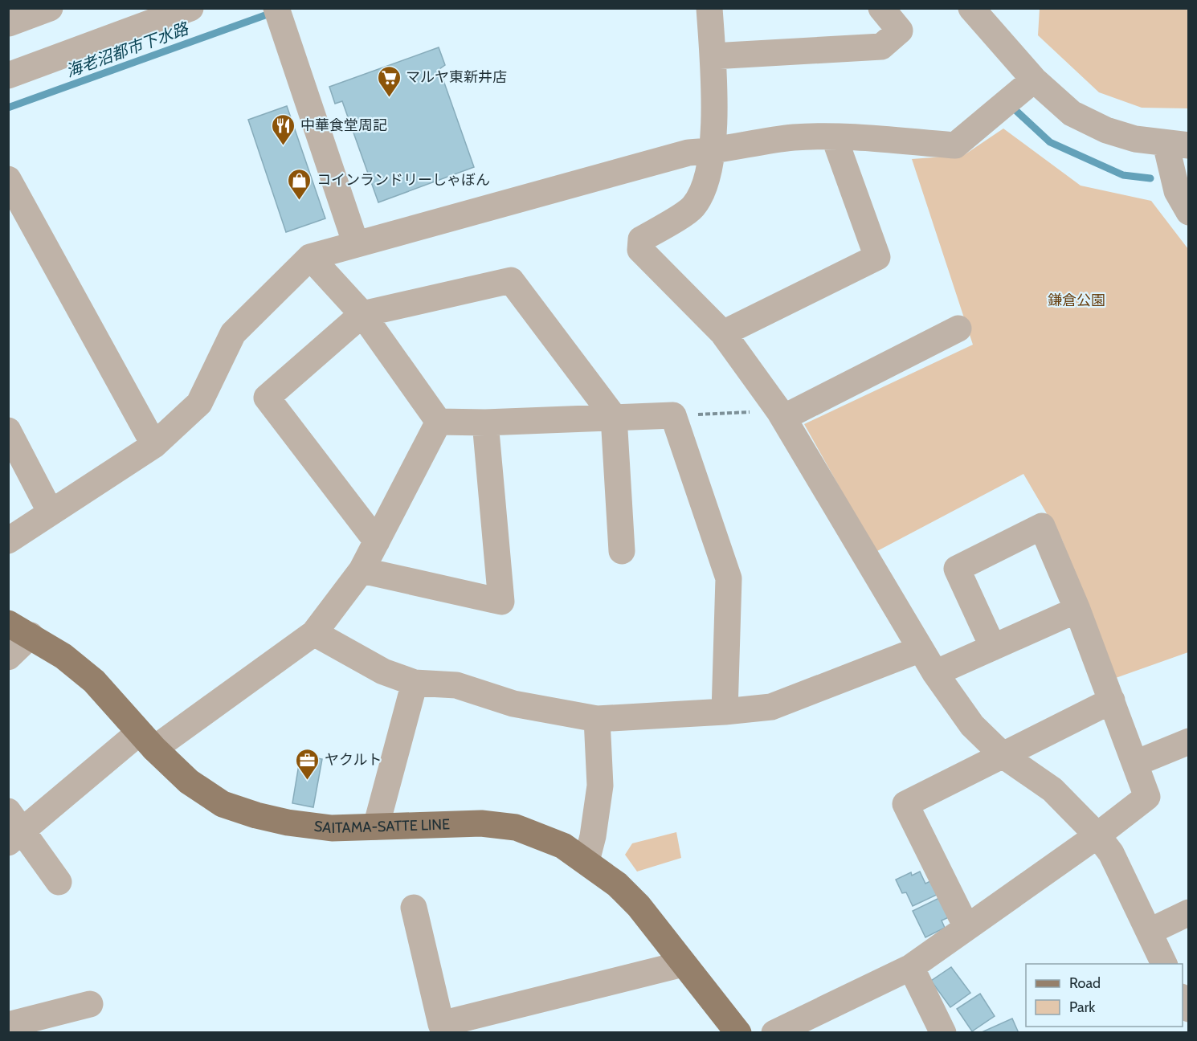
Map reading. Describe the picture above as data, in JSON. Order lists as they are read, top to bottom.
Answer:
{
  "streets": {
    "main road": ["SAITAMA-SATTE LINE"]
  },
  "water": ["海老沼都市下水路"],
  "parks": ["鎌倉公園"],
  "places": {
    "supermarket": ["マルヤ東新井店"],
    "restaurant": ["中華食堂周記"],
    "shop": ["コインランドリーしゃぼん"],
    "office": ["ヤクルト"]
  },
  "legend": ["Road", "Park"]
}
